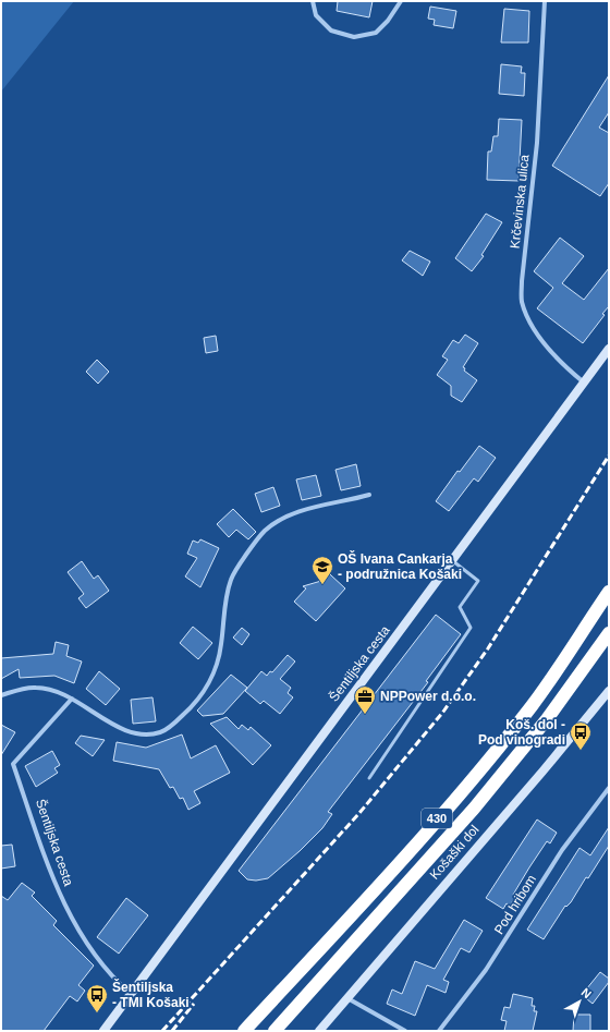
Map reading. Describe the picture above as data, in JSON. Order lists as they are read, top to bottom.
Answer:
{
  "streets": {
    "highway": ["430"],
    "street": [
      "Krčevinska ulica",
      "Šentiljska cesta",
      "Košaški dol",
      "Pod hribom"
    ]
  },
  "crossings": [
    ["Krčevinska ulica", "Šentiljska cesta"]
  ],
  "places": {
    "school or university": ["OŠ Ivana Cankarja - podružnica Košaki"],
    "office": ["NPPower d.o.o."],
    "bus stop": ["Koš. dol - Pod vinogradi", "Šentiljska - TMI Košaki"]
  },
  "north": "top right"
}
